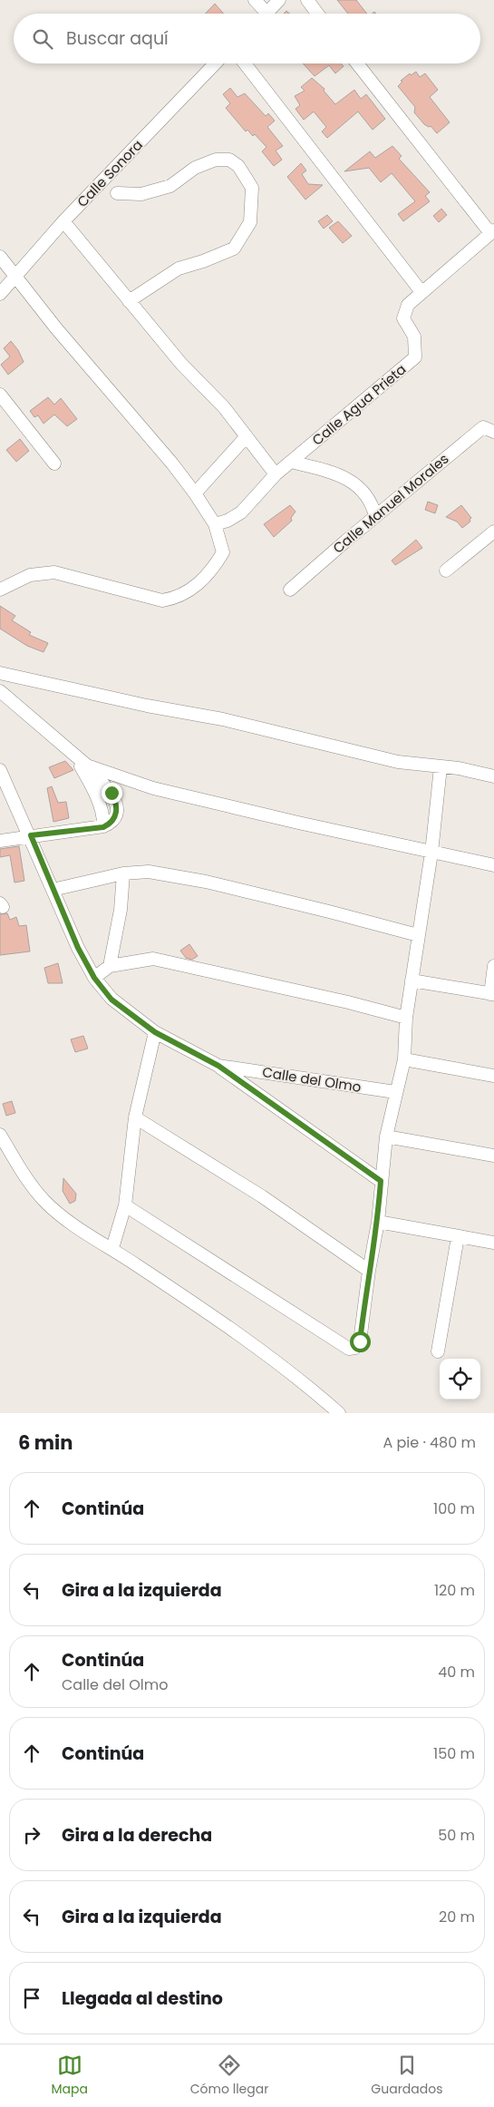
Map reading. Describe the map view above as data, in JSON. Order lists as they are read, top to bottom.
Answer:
{
  "streets": {
    "street": [
      "Calle Sonora",
      "Calle Agua Prieta",
      "Calle Manuel Morales",
      "Calle del Olmo"
    ]
  },
  "page": {
    "search": "Buscar aquí",
    "heading": ["6 min", "A pie · 480 m"],
    "list": [
      ["Continúa", "100 m"],
      ["Gira a la izquierda", "120 m"],
      ["Continúa", "Calle del Olmo", "40 m"],
      ["Continúa", "150 m"],
      ["Gira a la derecha", "50 m"],
      ["Gira a la izquierda", "20 m"],
      "Llegada al destino"
    ],
    "nav": ["Mapa", "Cómo llegar", "Guardados"]
  }
}
